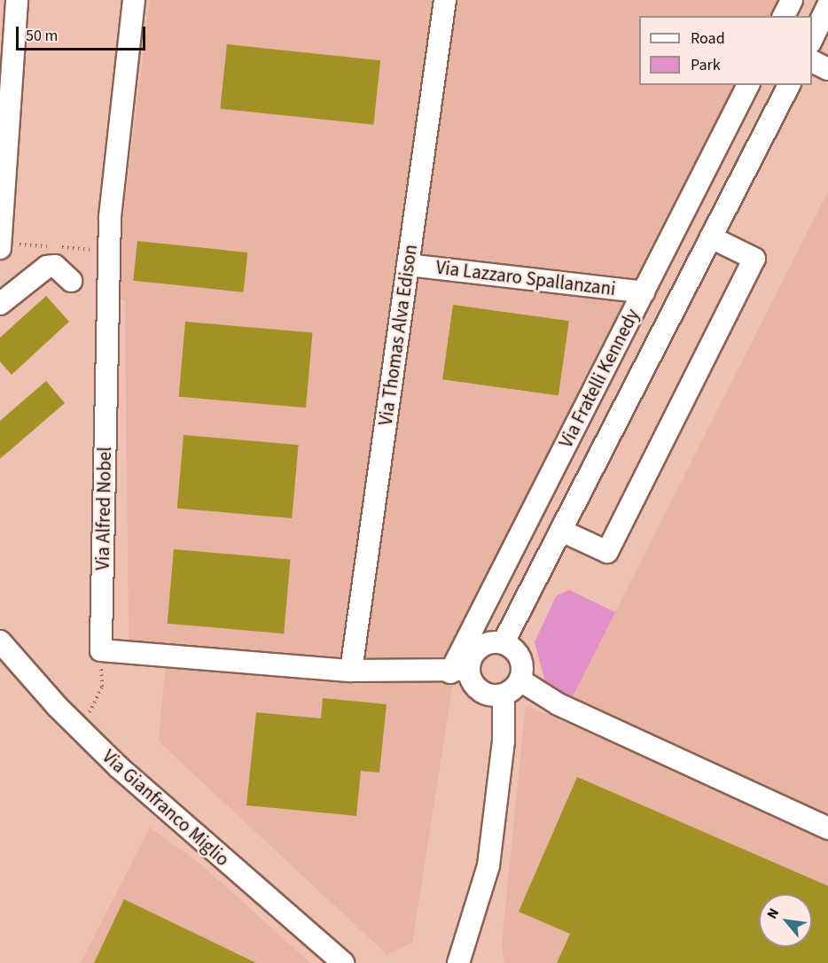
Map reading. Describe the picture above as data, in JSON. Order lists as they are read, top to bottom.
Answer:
{
  "streets": {
    "street": [
      "Via Lazzaro Spallanzani",
      "Via Thomas Alva Edison",
      "Via Fratelli Kennedy",
      "Via Alfred Nobel",
      "Via Gianfranco Miglio"
    ]
  },
  "crossings": [
    ["Via Lazzaro Spallanzani", "Via Thomas Alva Edison"],
    ["Via Lazzaro Spallanzani", "Via Fratelli Kennedy"]
  ],
  "legend": ["Road", "Park"],
  "scale_bar": "50 m",
  "north": "top left"
}
